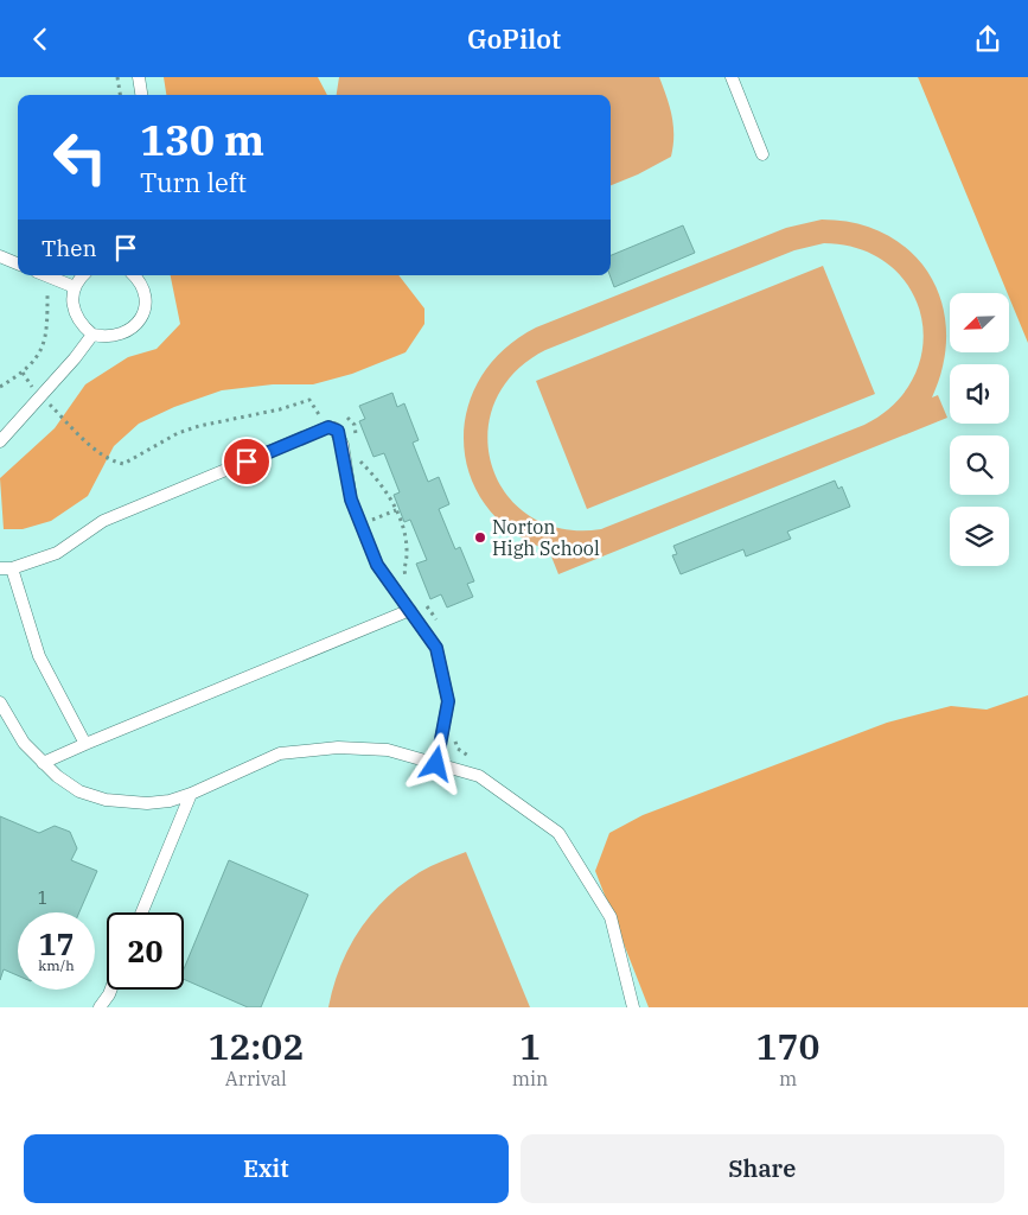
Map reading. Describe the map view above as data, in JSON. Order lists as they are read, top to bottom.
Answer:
{
  "places": ["Norton High School"],
  "house_numbers": ["1"],
  "north": "bottom left",
  "page": {
    "header": "GoPilot",
    "turn": ["130 m", "Turn left"],
    "then": "Then",
    "speed": "17 km/h",
    "limit": "20",
    "eta": [
      "12:02",
      "Arrival",
      "1",
      "min",
      "170",
      "m"
    ],
    "buttons": ["Exit", "Share"]
  }
}
